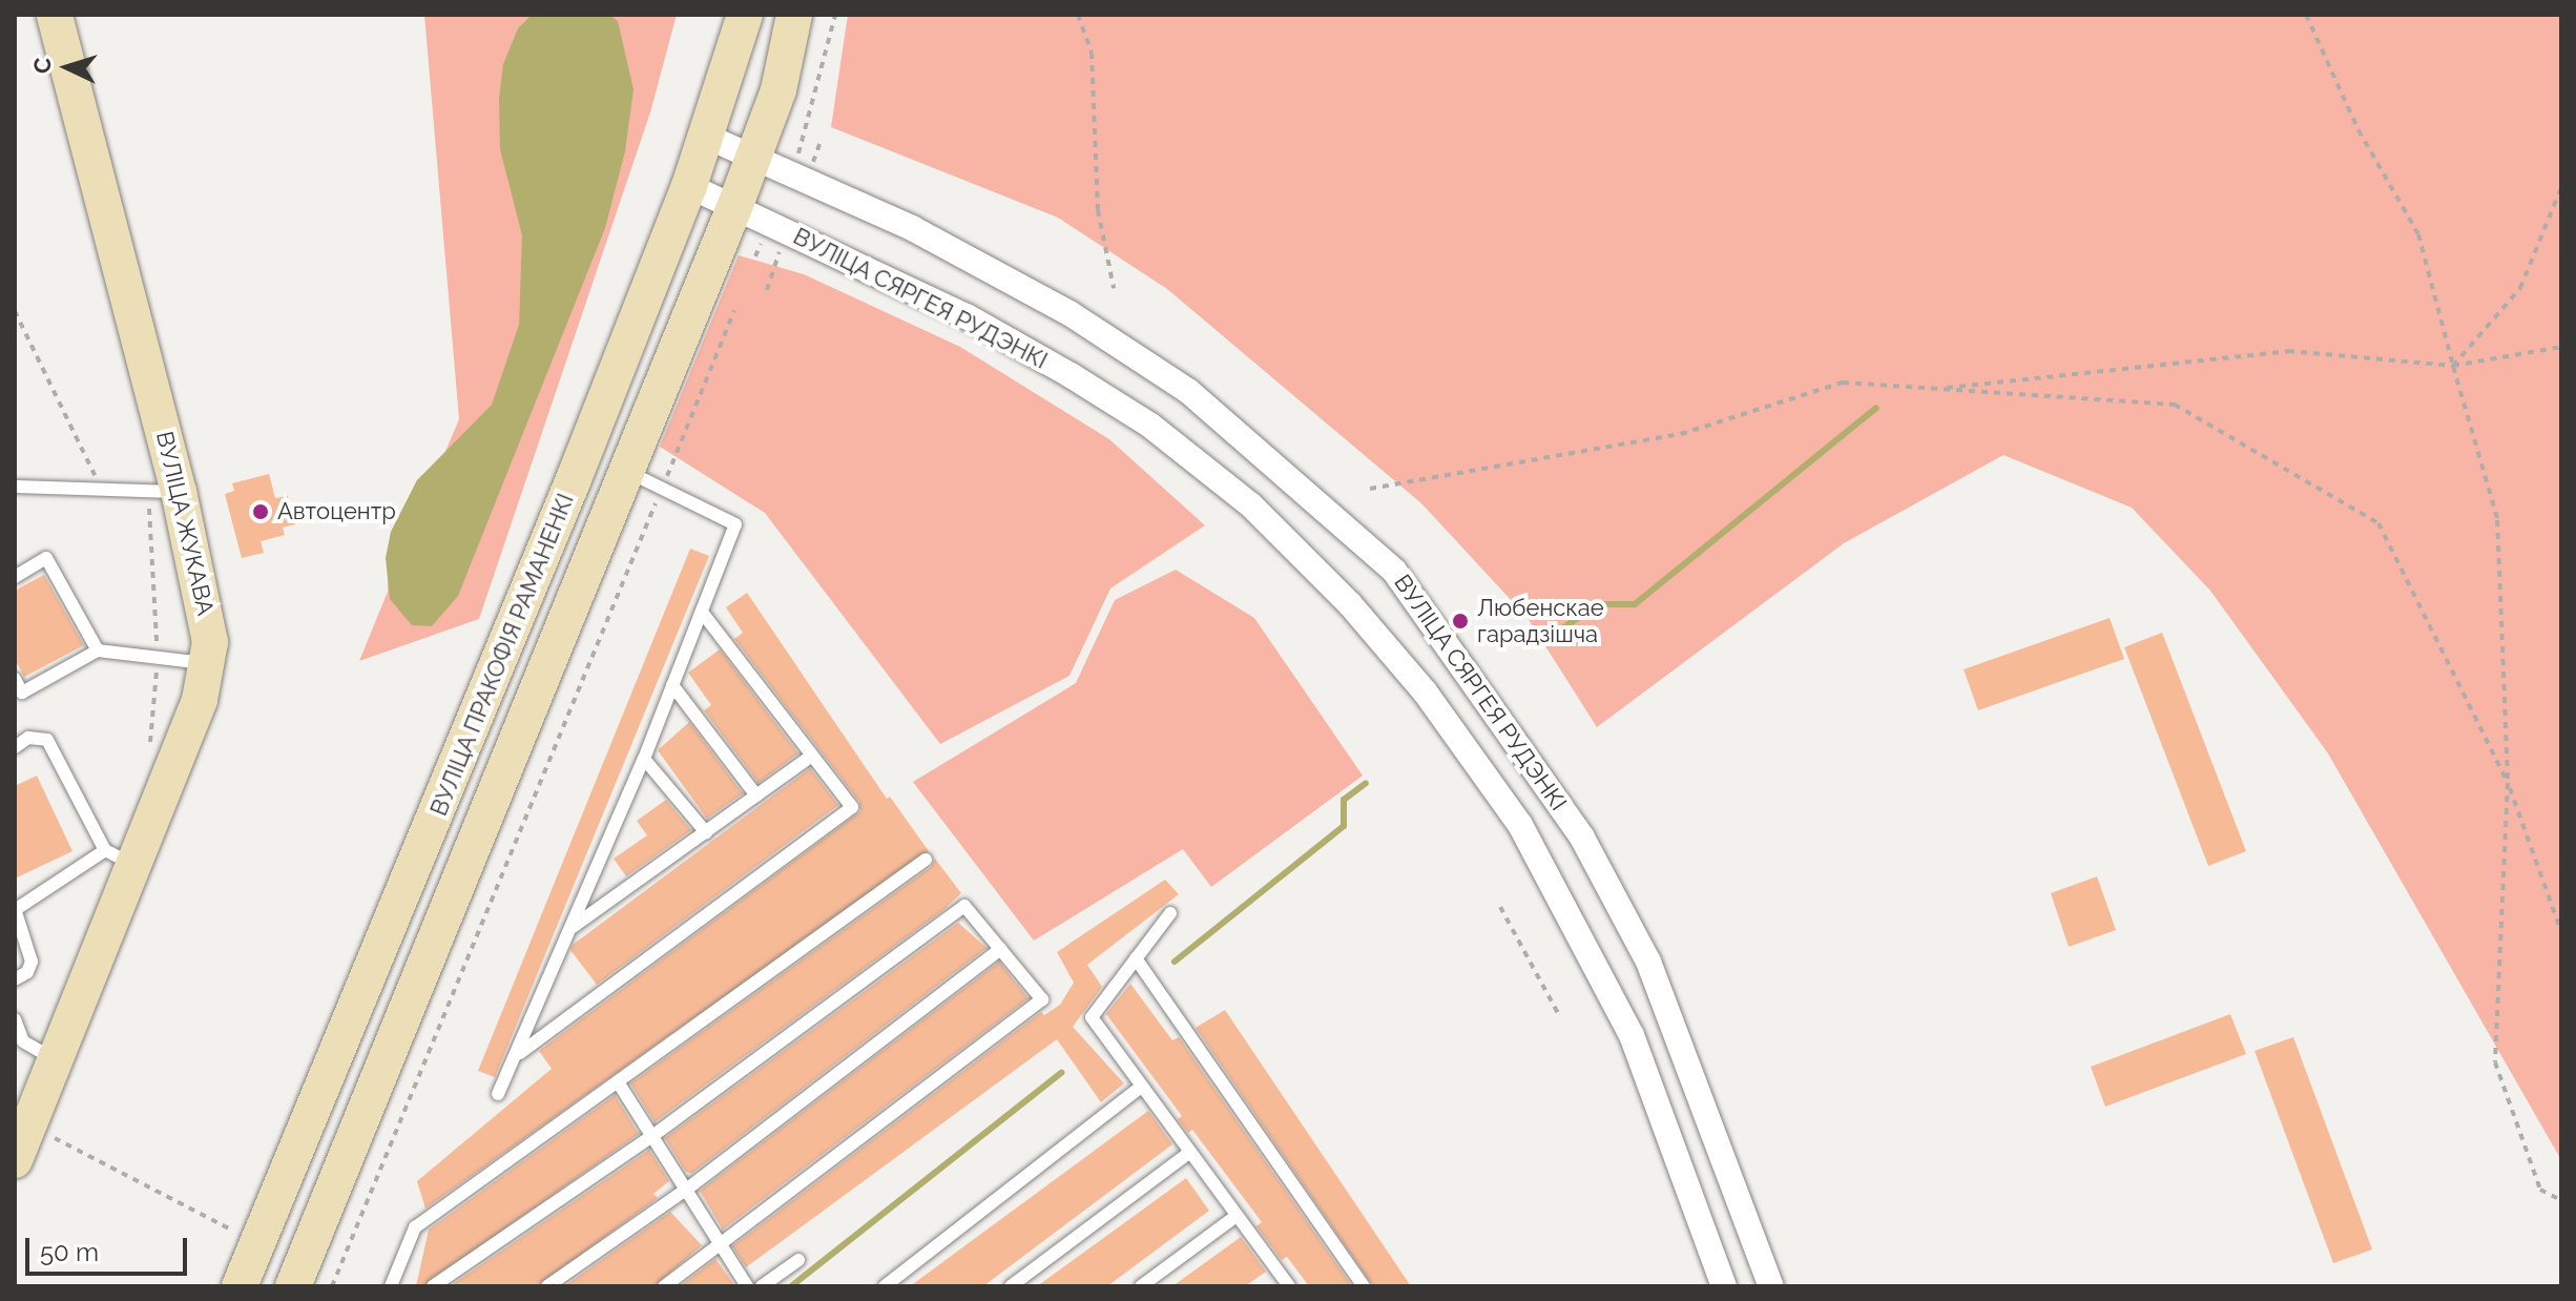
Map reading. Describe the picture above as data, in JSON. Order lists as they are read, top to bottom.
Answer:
{
  "streets": {
    "street": ["ВУЛІЦА СЯРГЕЯ РУДЭНКІ", "ВУЛІЦА ЖУКАВА", "ВУЛІЦА ПРАКОФІЯ РАМАНЕНКІ"]
  },
  "crossings": [
    ["ВУЛІЦА СЯРГЕЯ РУДЭНКІ", "ВУЛІЦА ПРАКОФІЯ РАМАНЕНКІ"]
  ],
  "places": ["Автоцентр", "Любенскае гарадзішча"],
  "scale_bar": "50 m",
  "north": "left"
}
